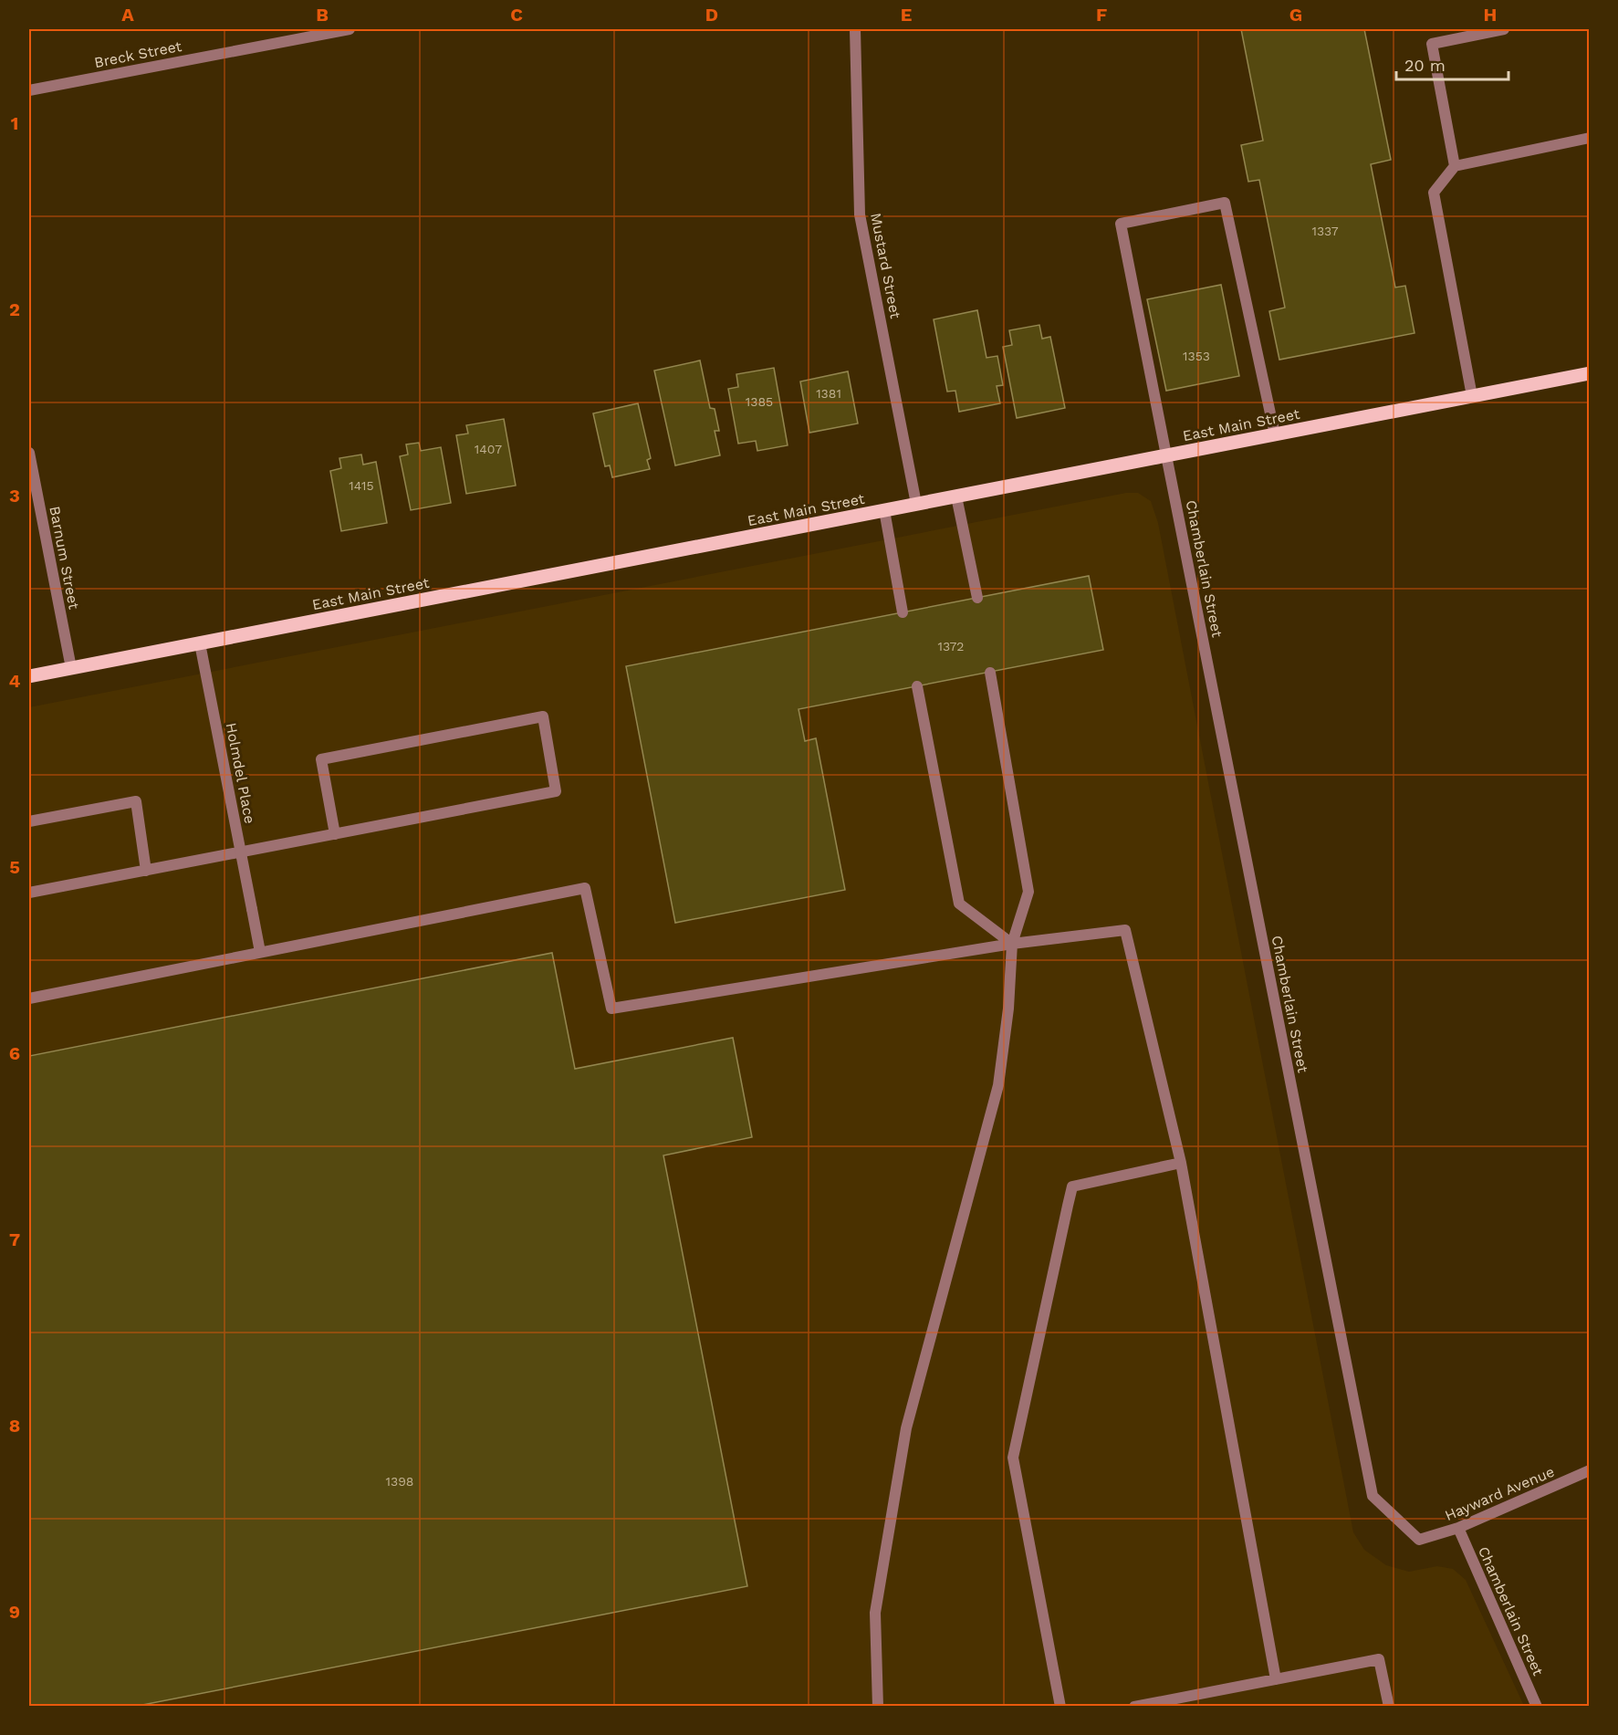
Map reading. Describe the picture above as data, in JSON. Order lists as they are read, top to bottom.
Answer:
{
  "streets": {
    "main road": ["East Main Street"],
    "street": [
      "Breck Street",
      "Mustard Street",
      "Barnum Street",
      "Chamberlain Street",
      "Holmdel Place",
      "Hayward Avenue"
    ]
  },
  "crossings": [
    ["Mustard Street", "East Main Street"],
    ["East Main Street", "Barnum Street"],
    ["East Main Street", "Chamberlain Street"],
    ["East Main Street", "Holmdel Place"],
    ["Chamberlain Street", "Hayward Avenue"]
  ],
  "house_numbers": [
    "1337",
    "1353",
    "1381",
    "1385",
    "1407",
    "1415",
    "1372",
    "1398"
  ],
  "scale_bar": "20 m",
  "grid": {
    "columns": [
      "A",
      "B",
      "C",
      "D",
      "E",
      "F",
      "G",
      "H"
    ],
    "rows": [
      "1",
      "2",
      "3",
      "4",
      "5",
      "6",
      "7",
      "8",
      "9"
    ]
  }
}
